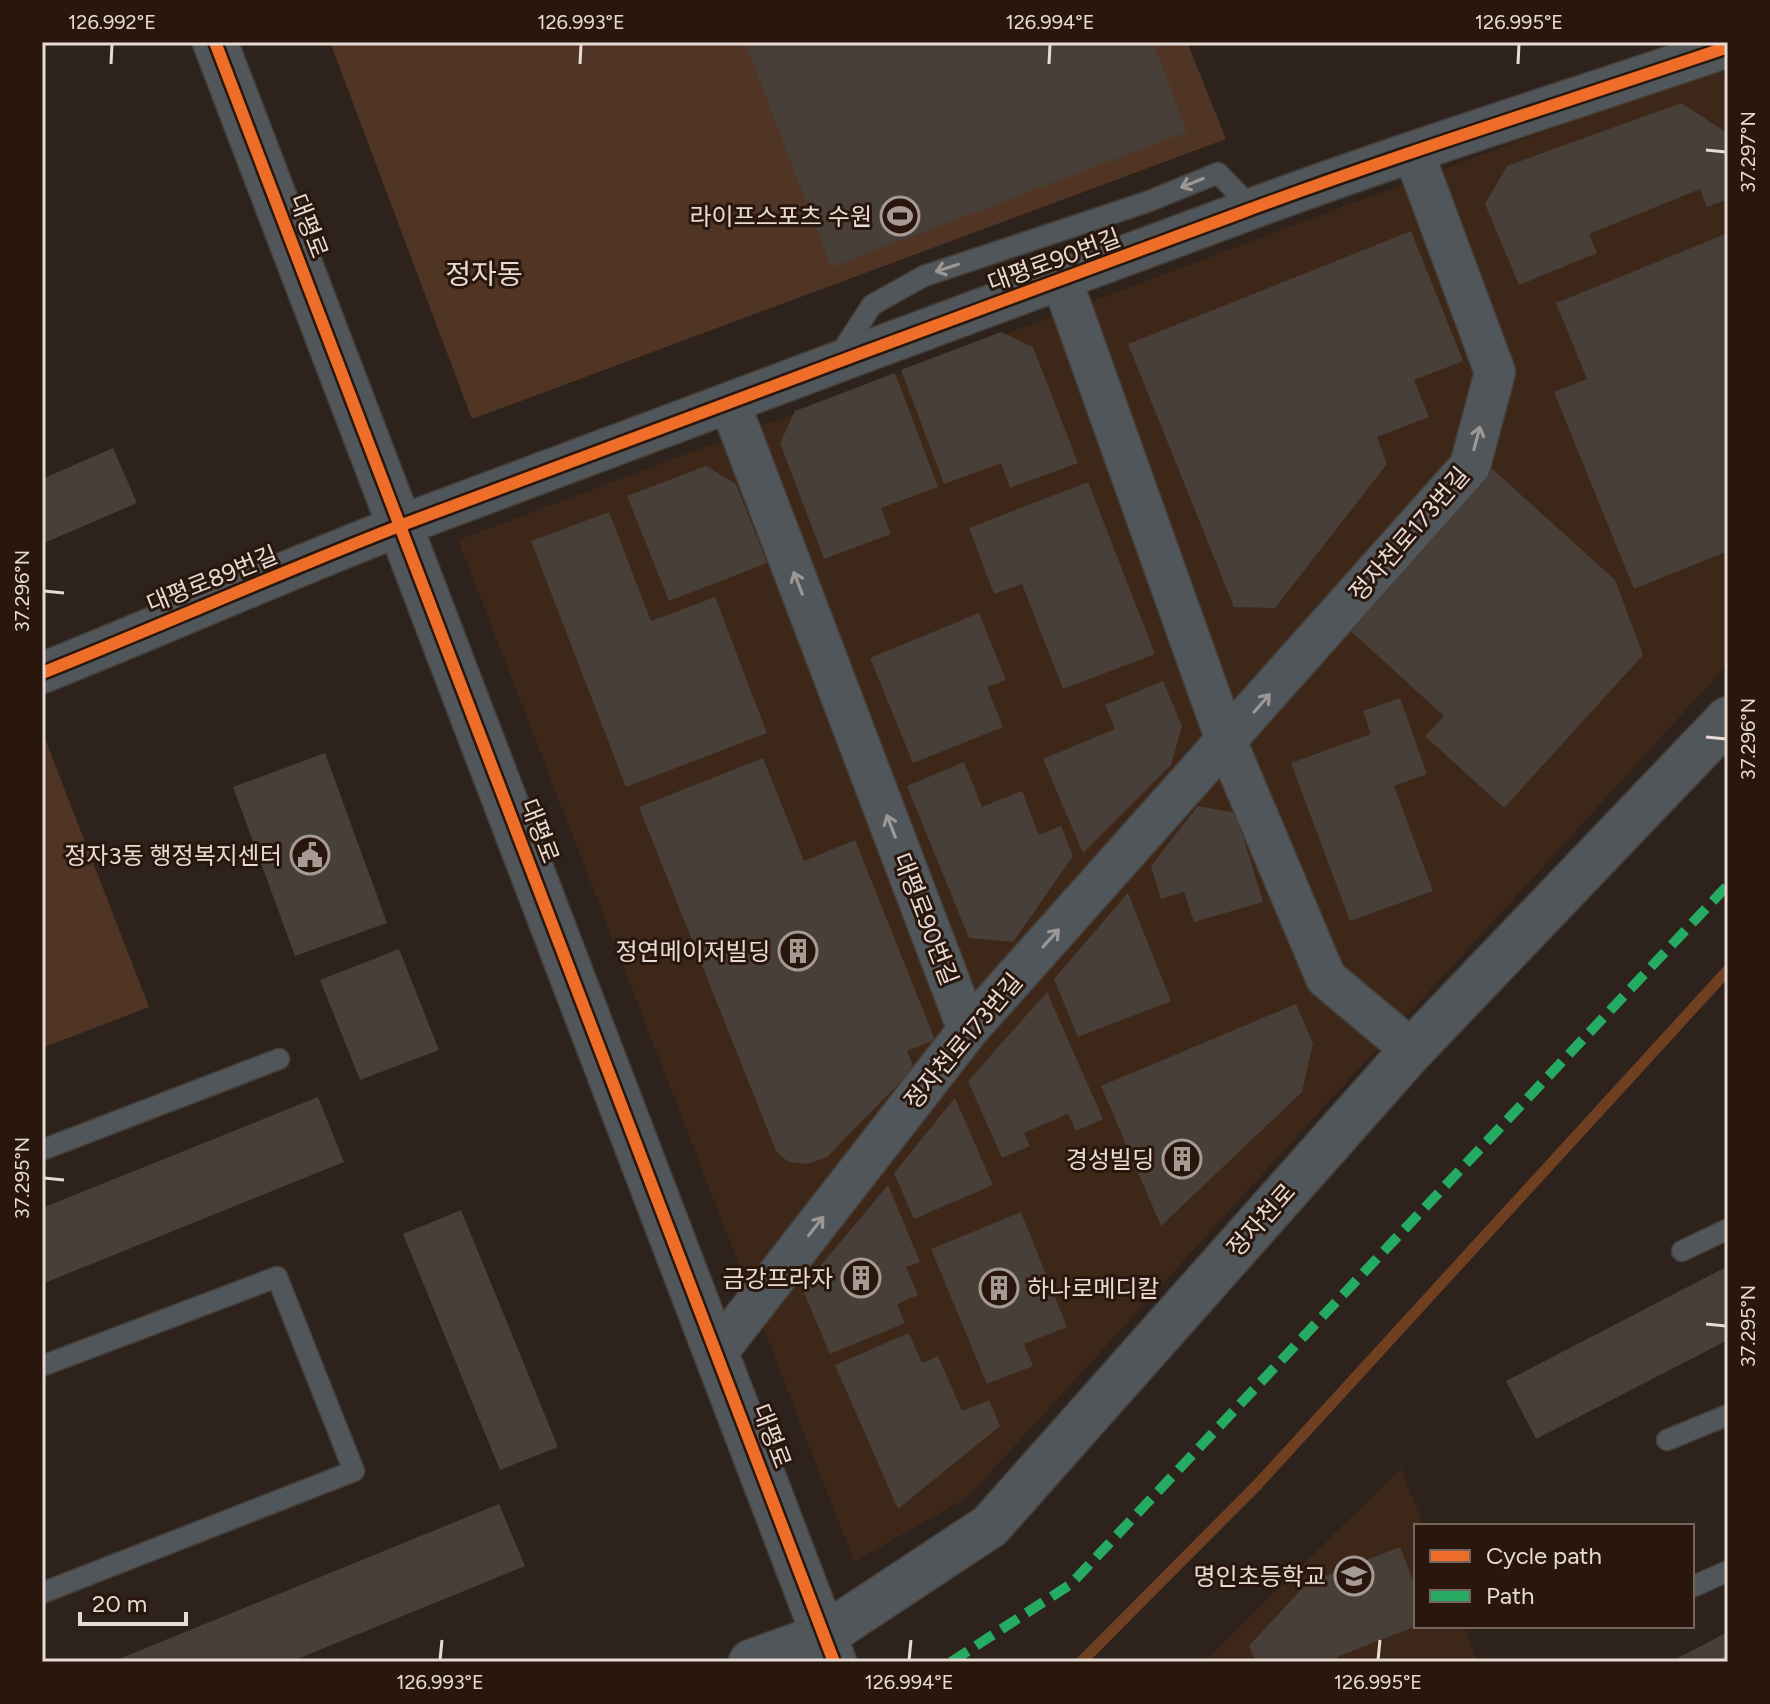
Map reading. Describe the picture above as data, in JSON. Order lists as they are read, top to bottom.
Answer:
{
  "streets": {
    "street": [
      "대평로",
      "대평로90번길",
      "정자천로173번길",
      "대평로89번길",
      "정자천로"
    ]
  },
  "crossings": [
    ["대평로", "대평로90번길"],
    ["대평로", "정자천로173번길"],
    ["대평로", "대평로89번길"],
    ["대평로", "정자천로"],
    ["대평로90번길", "정자천로173번길"],
    ["대평로90번길", "대평로89번길"]
  ],
  "one_way": ["정자천로173번길"],
  "districts": ["정자동"],
  "places": {
    "sports": ["라이프스포츠 수원"],
    "public building": ["정자3동 행정복지센터"],
    "building": [
      "정연메이저빌딩",
      "경성빌딩",
      "금강프라자",
      "하나로메디칼"
    ],
    "school or university": ["명인초등학교"]
  },
  "legend": ["Cycle path", "Path"],
  "scale_bar": "20 m",
  "coordinates": [
    "126.992°E",
    "126.993°E",
    "126.994°E",
    "126.995°E",
    "37.297°N",
    "37.296°N",
    "37.295°N"
  ]
}
